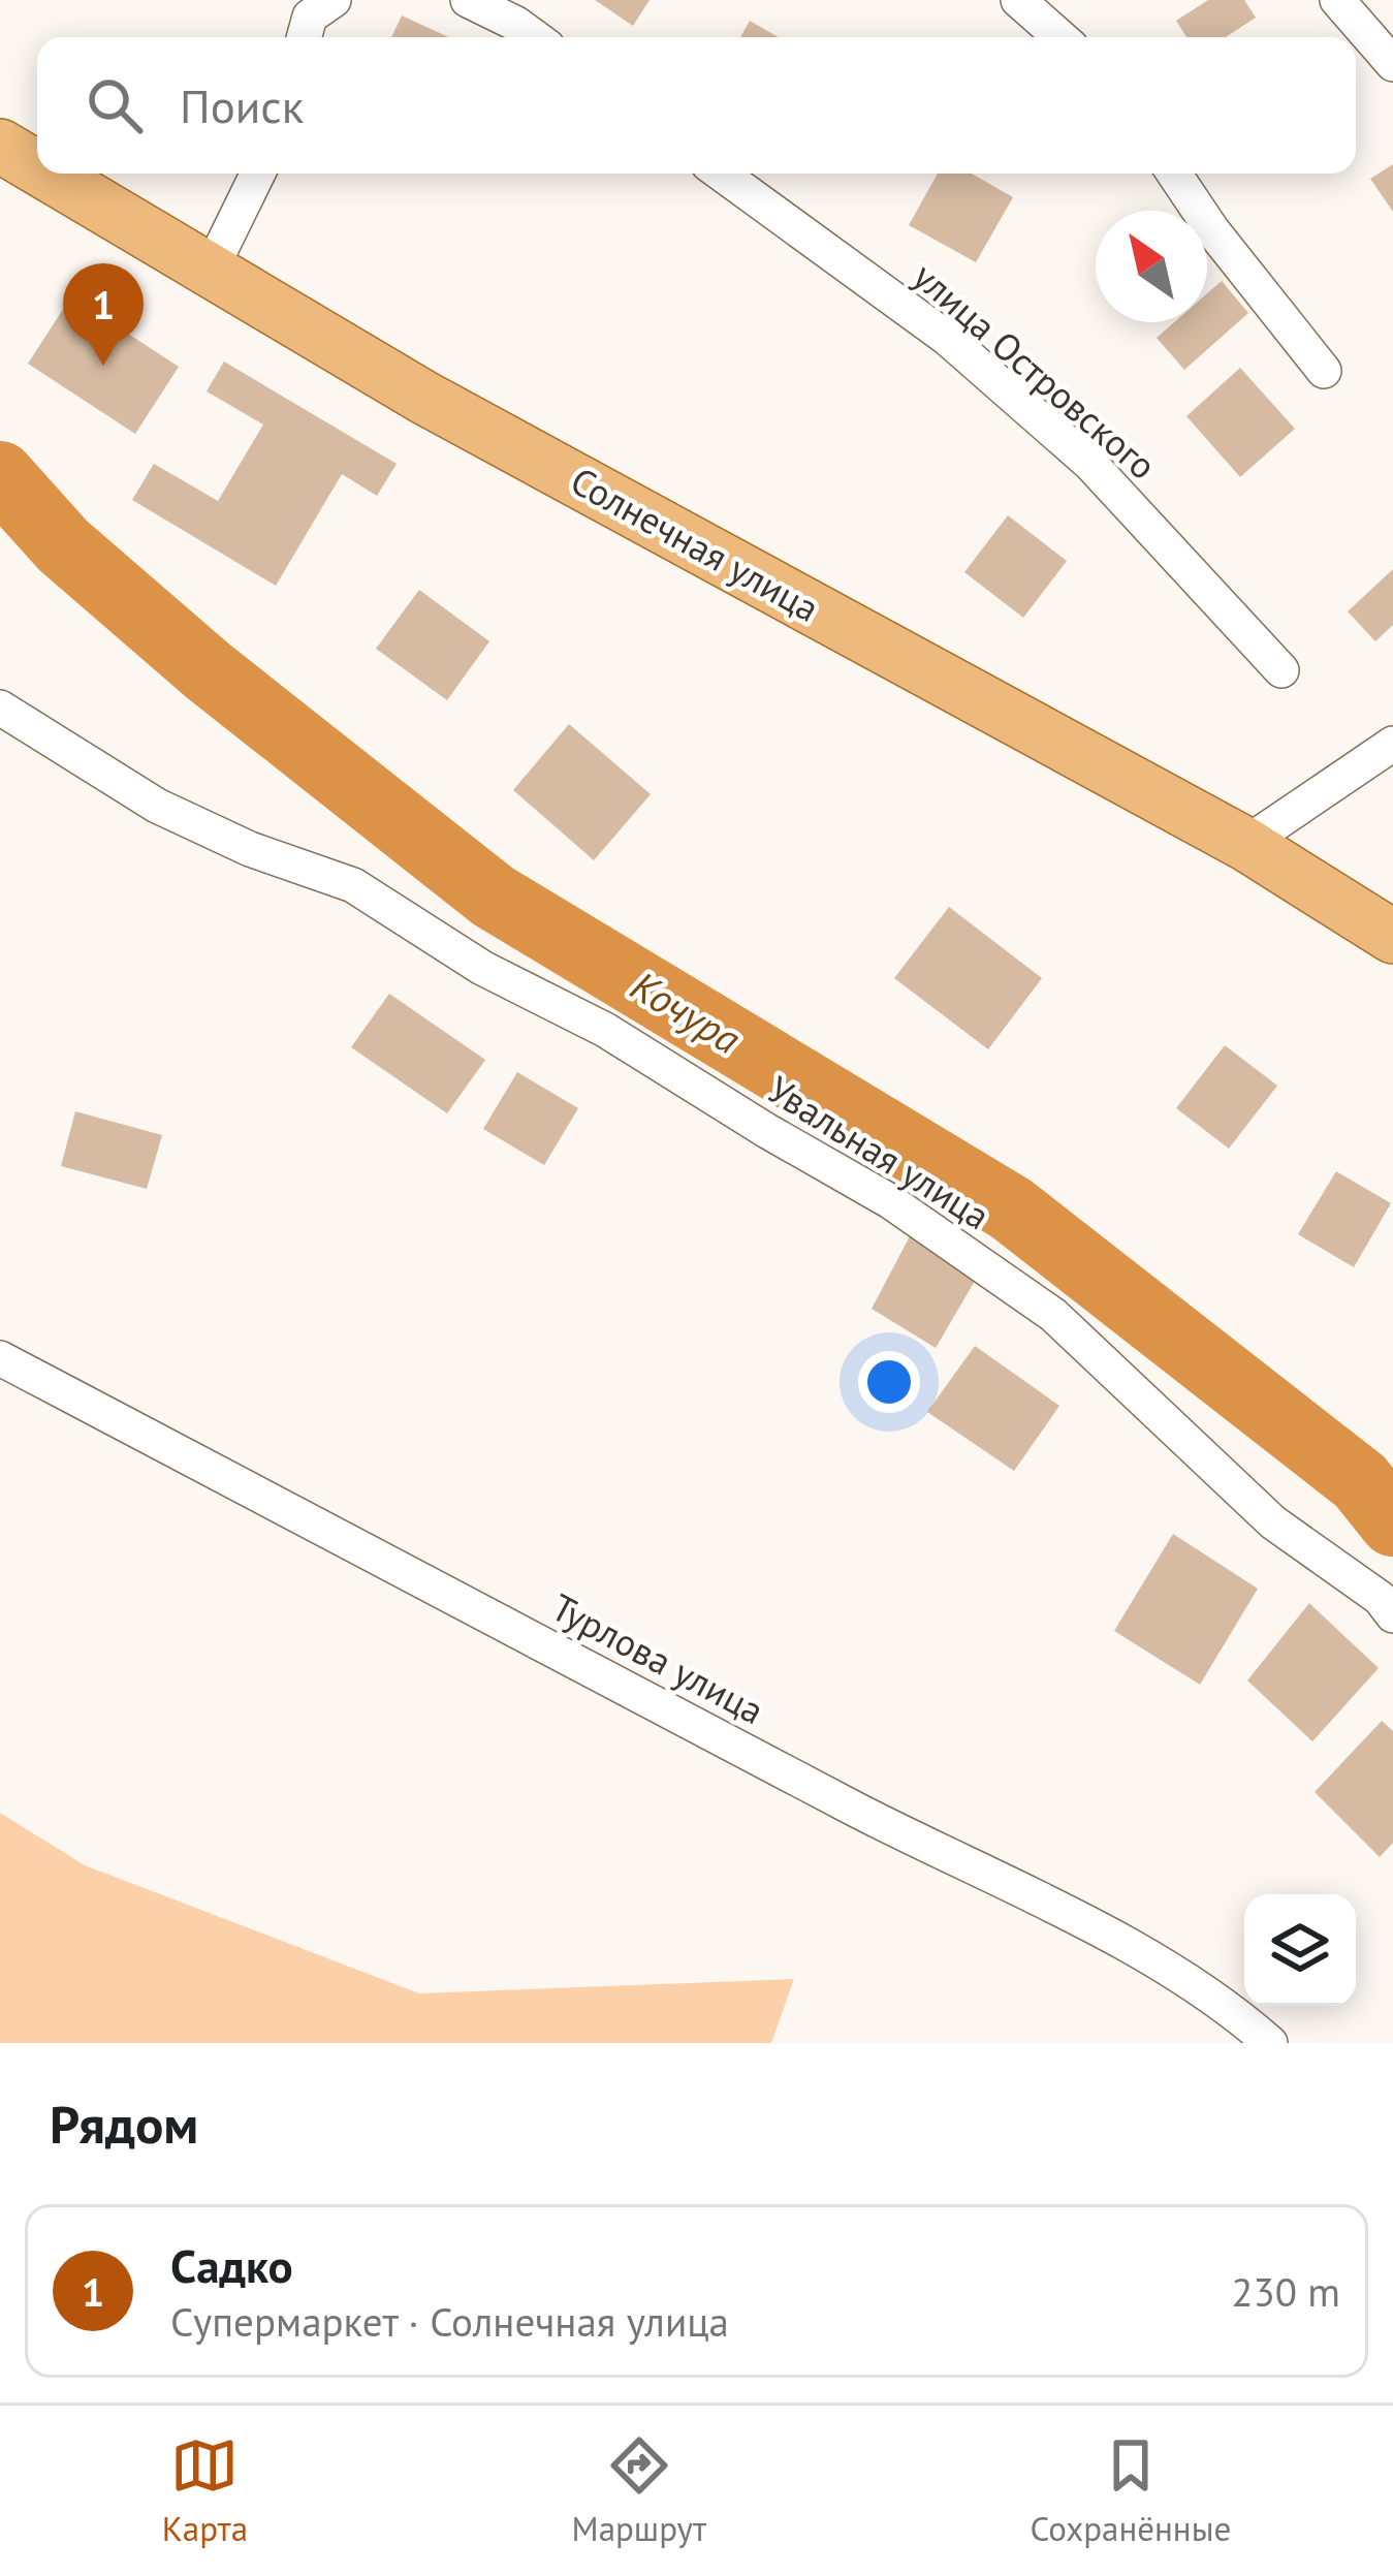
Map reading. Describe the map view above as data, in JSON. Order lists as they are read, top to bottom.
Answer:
{
  "streets": {
    "main road": ["Солнечная улица"],
    "street": ["улица Островского", "Увальная улица", "Турлова улица"]
  },
  "water": ["Кочура"],
  "north": "top left",
  "page": {
    "search": "Поиск",
    "pins": "1",
    "heading": "Рядом",
    "list": [
      {
        "mark": "1",
        "name": "Садко",
        "note": "Супермаркет · Солнечная улица",
        "value": "230 m"
      }
    ],
    "nav": ["Карта", "Маршрут", "Сохранённые"]
  }
}
